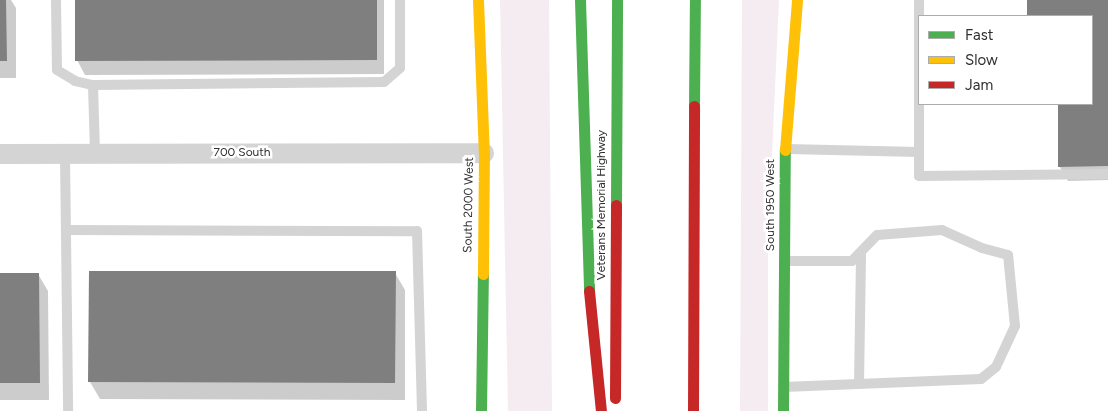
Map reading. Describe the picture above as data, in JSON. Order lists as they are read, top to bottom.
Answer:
{
  "streets": {
    "main road": ["South 2000 West", "Veterans Memorial Highway", "South 1950 West"],
    "street": ["700 South"]
  },
  "crossings": [
    ["700 South", "South 2000 West"]
  ],
  "legend": ["Fast", "Slow", "Jam"]
}
